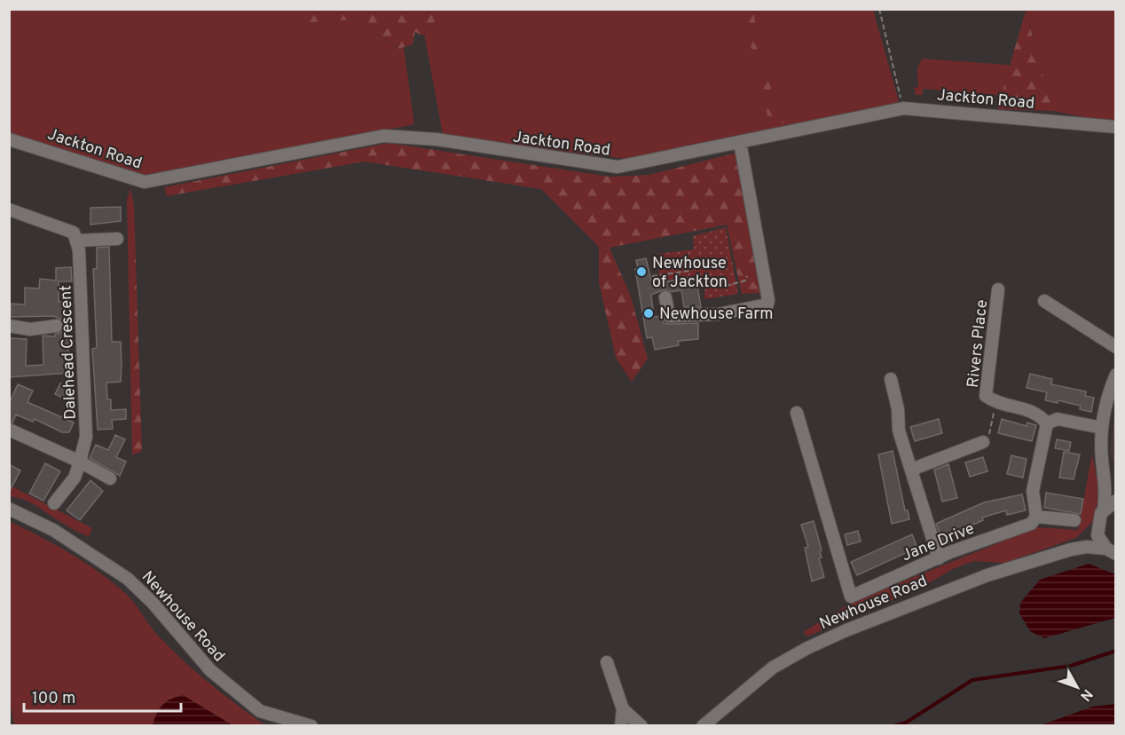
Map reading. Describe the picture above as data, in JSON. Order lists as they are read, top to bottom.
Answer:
{
  "streets": {
    "street": [
      "Jackton Road",
      "Rivers Place",
      "Dalehead Crescent",
      "Jane Drive",
      "Newhouse Road"
    ]
  },
  "places": ["Newhouse of Jackton", "Newhouse Farm"],
  "scale_bar": "100 m",
  "north": "bottom right"
}
